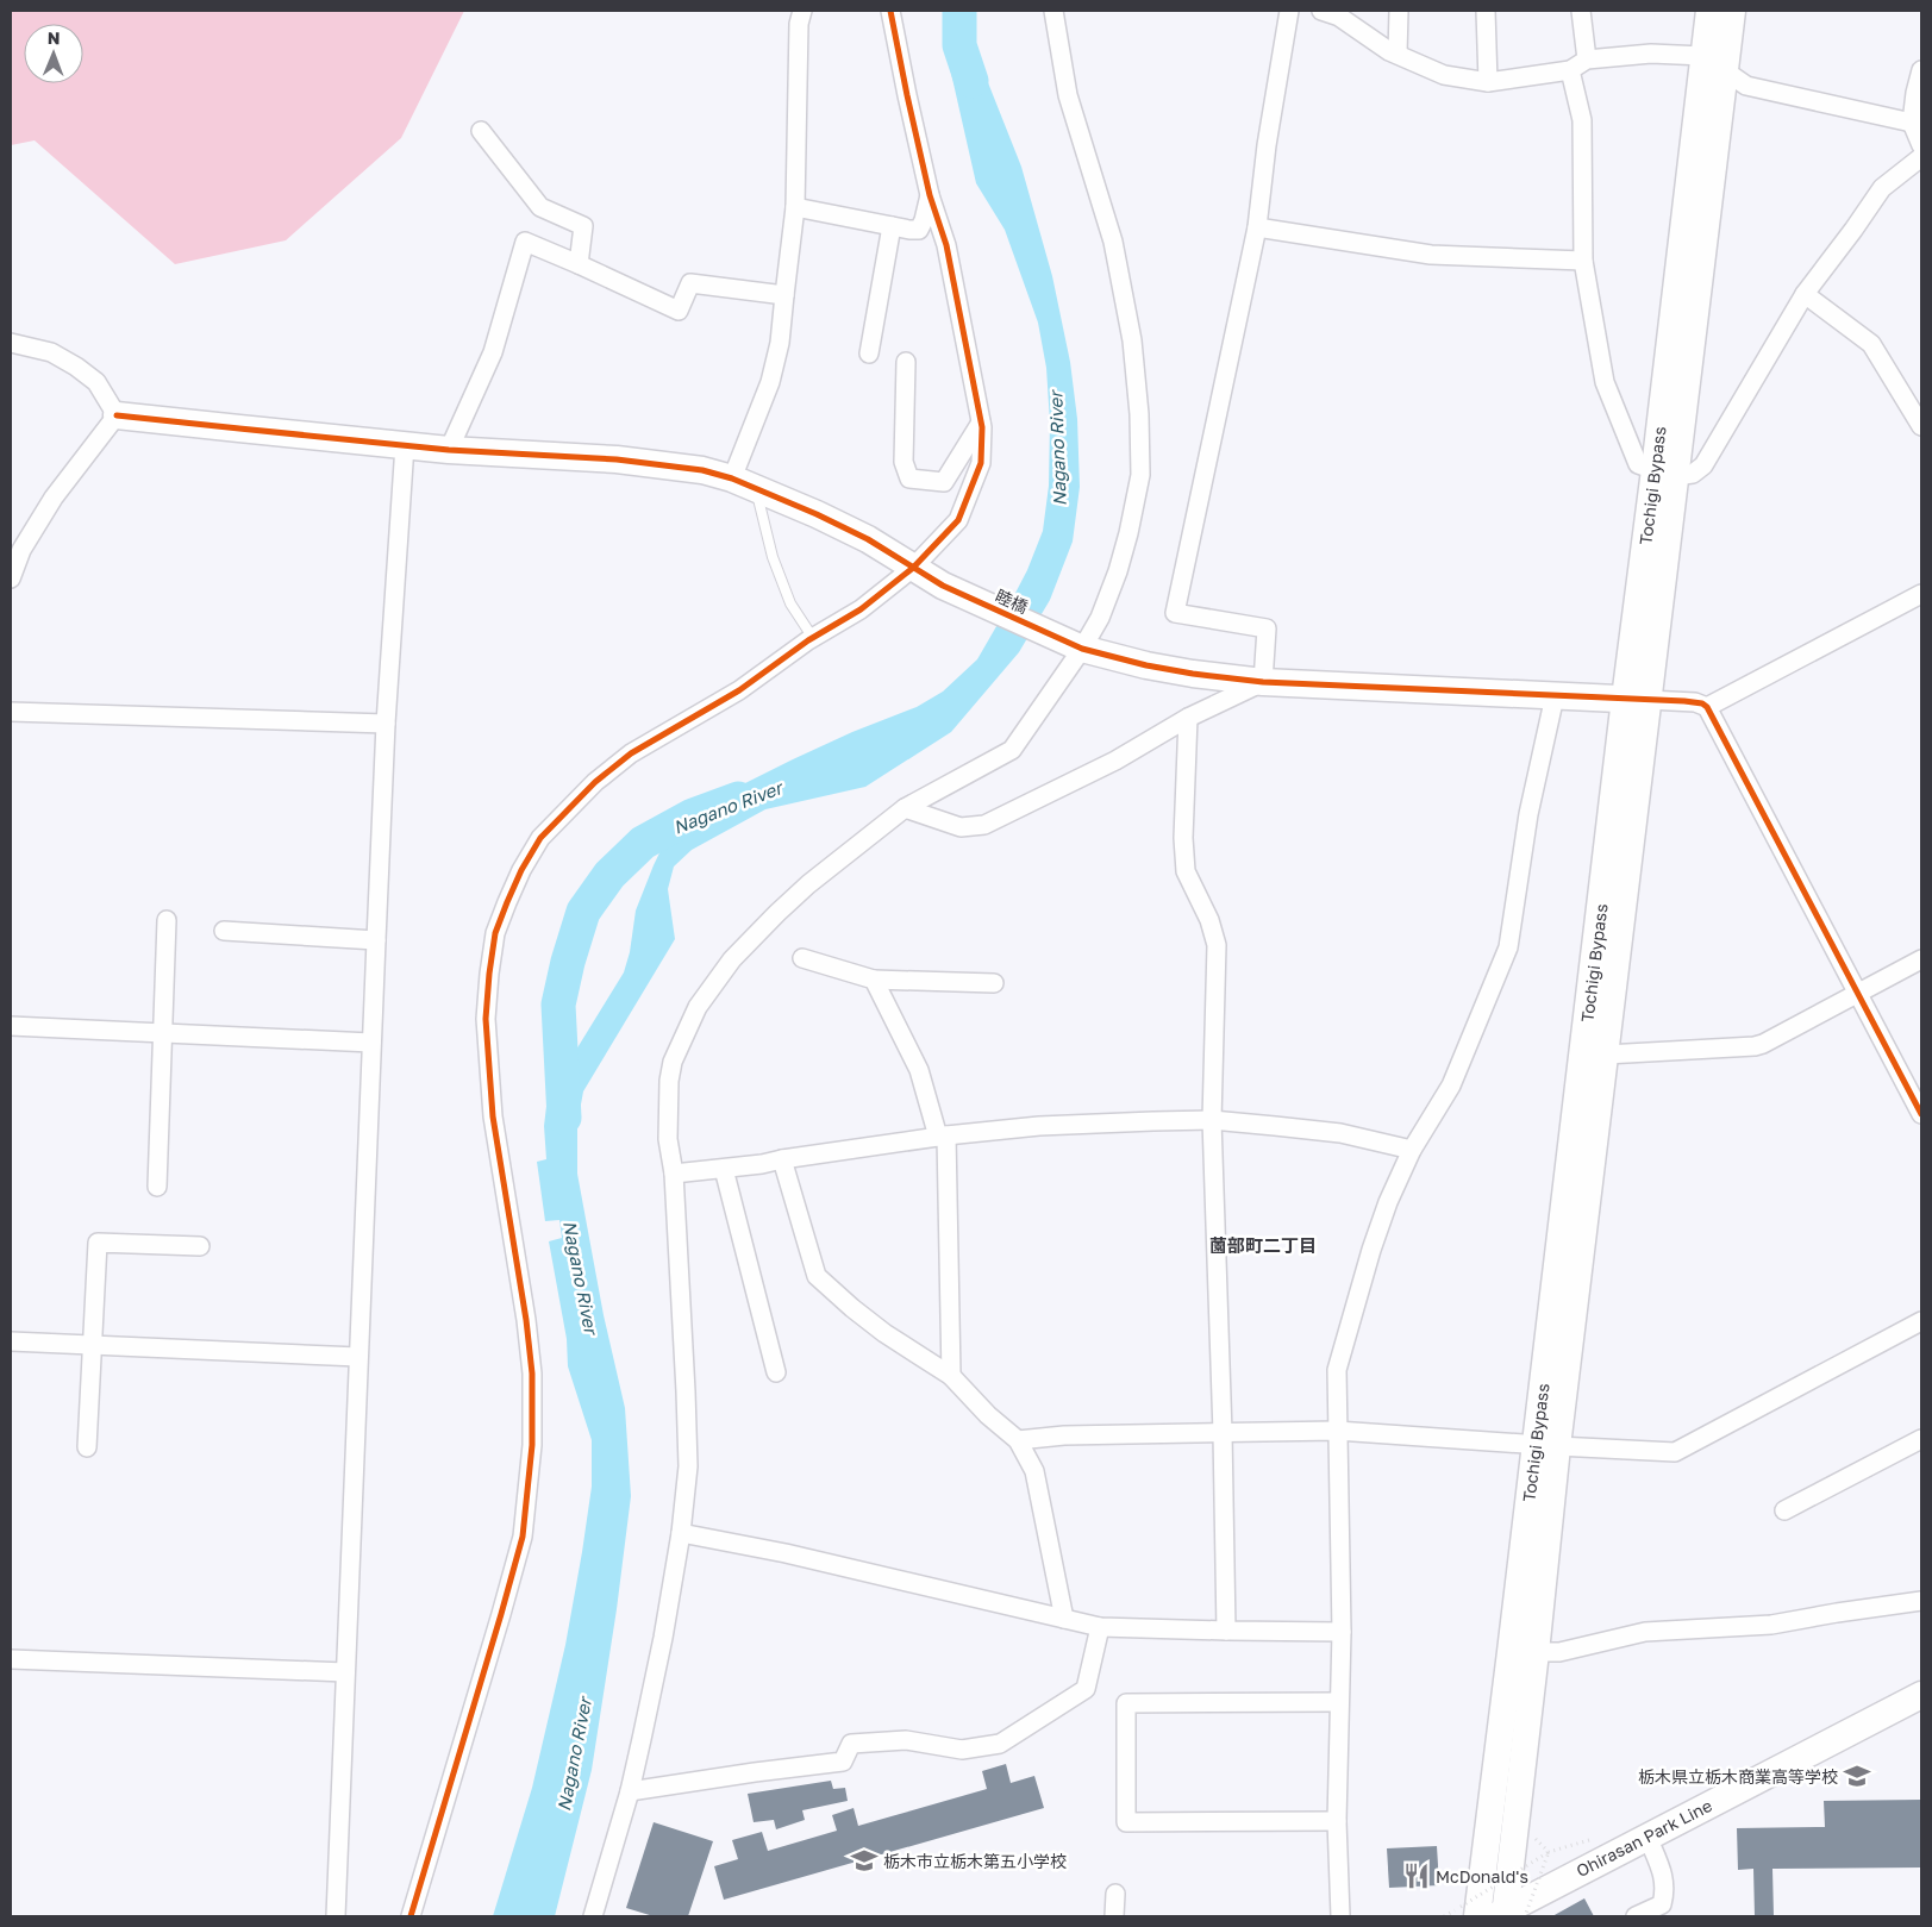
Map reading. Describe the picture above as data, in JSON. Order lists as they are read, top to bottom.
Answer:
{
  "streets": {
    "main road": ["Tochigi Bypass", "睦橋", "Ohirasan Park Line"]
  },
  "crossings": [
    ["Tochigi Bypass", "睦橋"],
    ["Tochigi Bypass", "Ohirasan Park Line"]
  ],
  "districts": ["薗部町二丁目"],
  "water": ["Nagano River"],
  "places": {
    "school or university": ["栃木県立栃木商業高等学校", "栃木市立栃木第五小学校"],
    "restaurant": ["McDonald's"]
  },
  "north": "top"
}
